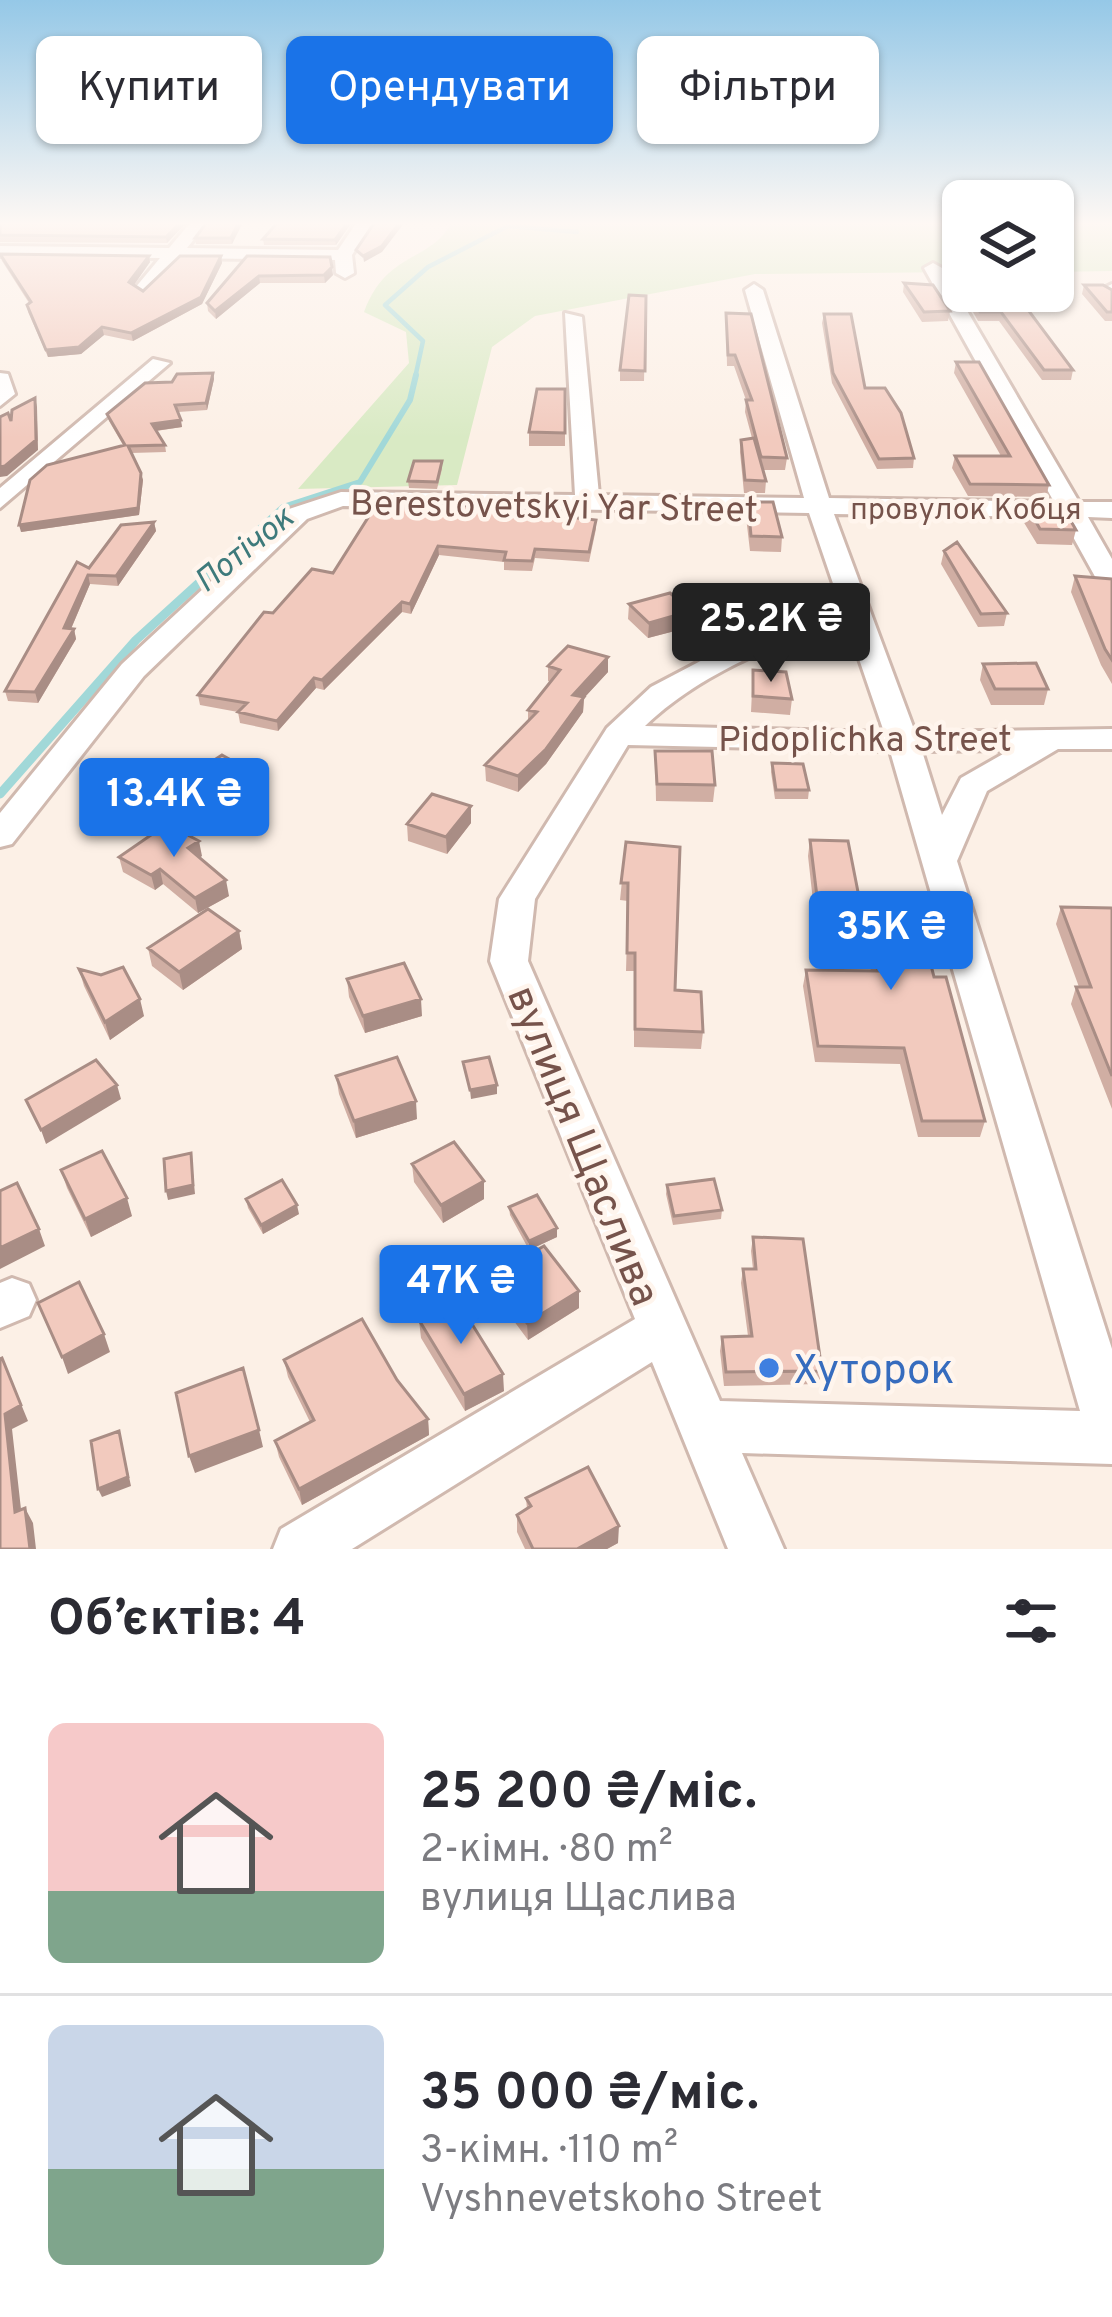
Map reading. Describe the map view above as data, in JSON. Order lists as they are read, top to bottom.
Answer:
{
  "streets": {
    "street": [
      "Berestovetskyi Yar Street",
      "провулок Кобця",
      "Pidoplichka Street",
      "вулиця Щаслива"
    ]
  },
  "crossings": [
    ["Berestovetskyi Yar Street", "провулок Кобця"],
    ["Pidoplichka Street", "вулиця Щаслива"]
  ],
  "water": ["Потічок"],
  "places": ["Хуторок"],
  "page": {
    "chip": ["Купити", "Орендувати", "Фільтри"],
    "price": [
      "25.2K ₴",
      "13.4K ₴",
      "35K ₴",
      "47K ₴"
    ],
    "heading": "Об’єктів: 4",
    "list": [
      {
        "name": "25 200 ₴/міс.",
        "note": "2-кімн. · 80 m² · вулиця Щаслива"
      },
      {
        "name": "35 000 ₴/міс.",
        "note": "3-кімн. · 110 m² · Vyshnevetskoho Street"
      }
    ]
  }
}
